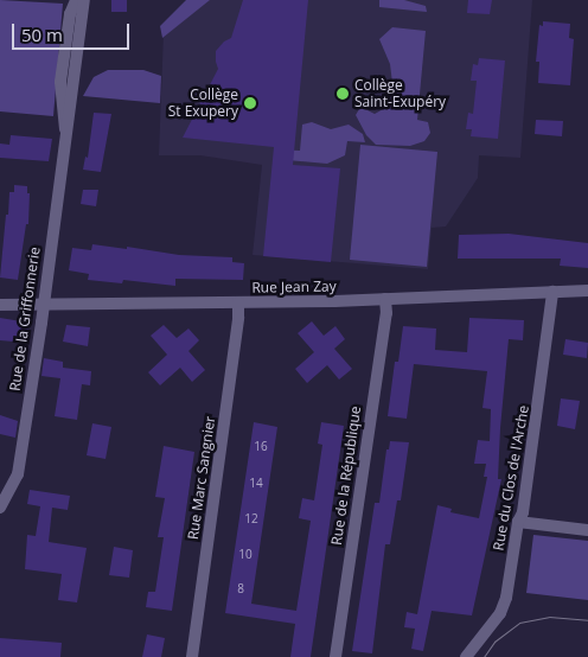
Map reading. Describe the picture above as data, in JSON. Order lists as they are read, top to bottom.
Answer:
{
  "streets": {
    "street": [
      "Rue Jean Zay",
      "Rue de la Griffonnerie",
      "Rue de la République",
      "Rue Marc Sangnier",
      "Rue du Clos de l'Arche"
    ]
  },
  "crossings": [
    ["Rue Jean Zay", "Rue de la Griffonnerie"],
    ["Rue Jean Zay", "Rue de la République"],
    ["Rue Jean Zay", "Rue Marc Sangnier"],
    ["Rue Jean Zay", "Rue du Clos de l'Arche"]
  ],
  "places": ["Collège Saint-Exupéry", "Collège St Exupery"],
  "house_numbers": [
    "16",
    "14",
    "12",
    "10",
    "8"
  ],
  "scale_bar": "50 m"
}
